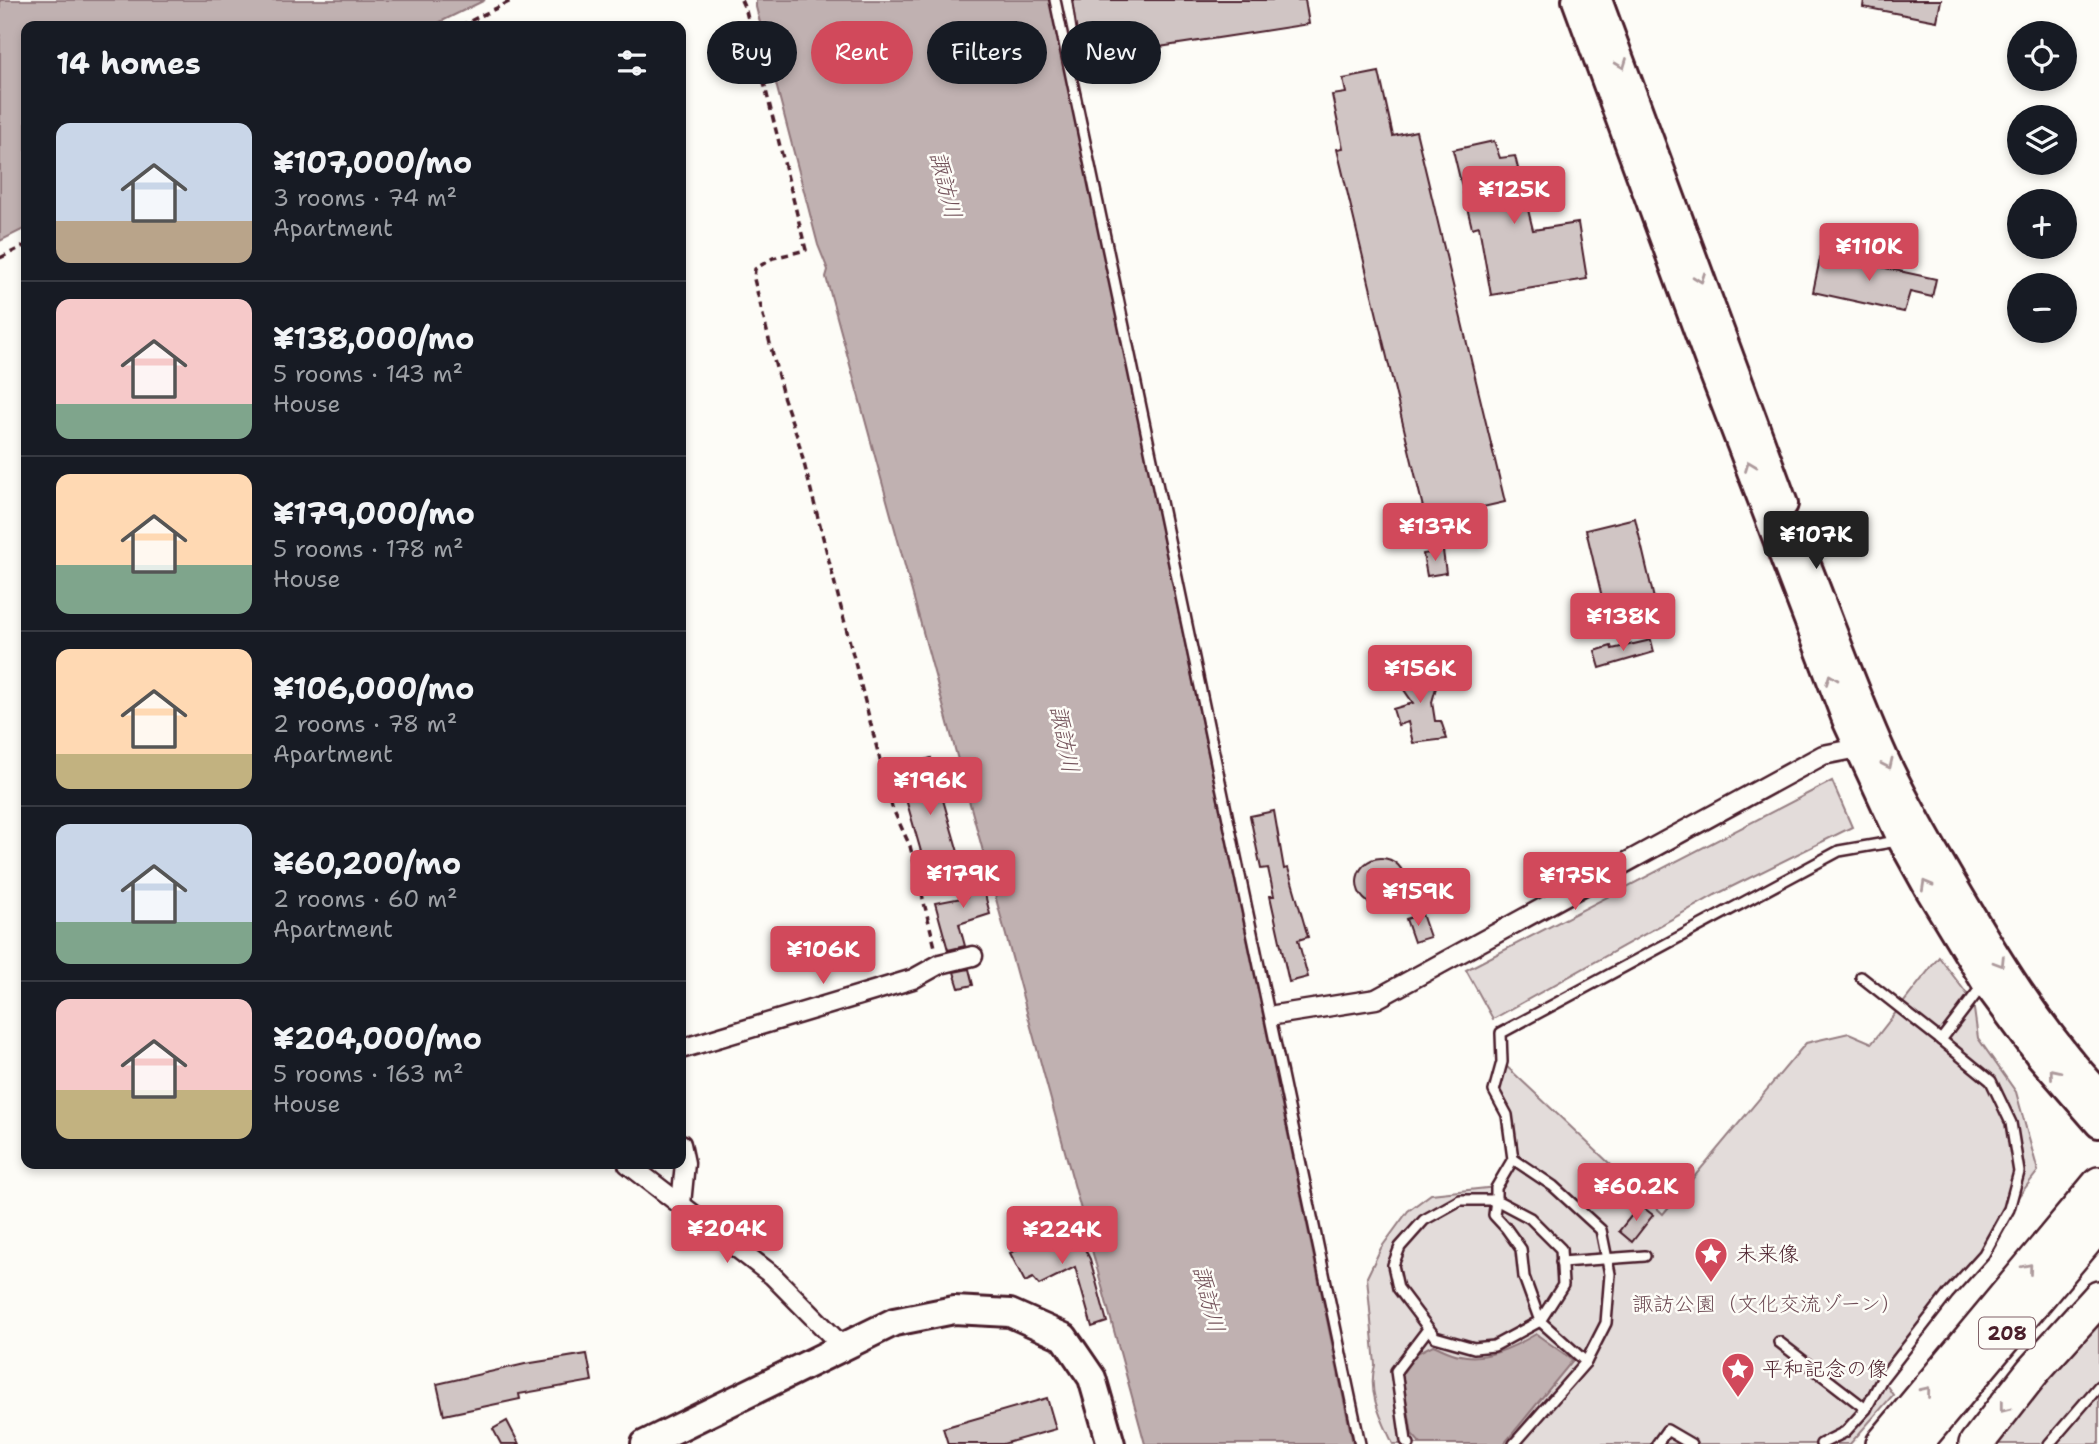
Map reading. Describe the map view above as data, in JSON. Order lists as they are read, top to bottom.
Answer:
{
  "streets": {
    "highway": ["208"]
  },
  "water": ["諏訪川"],
  "parks": ["諏訪公園（文化交流ゾーン）"],
  "places": {
    "place": ["未来像", "平和記念の像"]
  },
  "page": {
    "map_buttons": ["+", "−"],
    "chip": [
      "Buy",
      "Rent",
      "Filters",
      "New"
    ],
    "heading": "14 homes",
    "list": [
      {
        "name": "¥107,000/mo",
        "note": "3 rooms · 74 m² · Apartment"
      },
      {
        "name": "¥138,000/mo",
        "note": "5 rooms · 143 m² · House"
      },
      {
        "name": "¥179,000/mo",
        "note": "5 rooms · 178 m² · House"
      },
      {
        "name": "¥106,000/mo",
        "note": "2 rooms · 78 m² · Apartment"
      },
      {
        "name": "¥60,200/mo",
        "note": "2 rooms · 60 m² · Apartment"
      },
      {
        "name": "¥204,000/mo",
        "note": "5 rooms · 163 m² · House"
      }
    ],
    "price": [
      "¥125K",
      "¥110K",
      "¥137K",
      "¥107K",
      "¥138K",
      "¥156K",
      "¥196K",
      "¥179K",
      "¥175K",
      "¥159K",
      "¥106K",
      "¥60.2K",
      "¥204K",
      "¥224K"
    ]
  }
}
